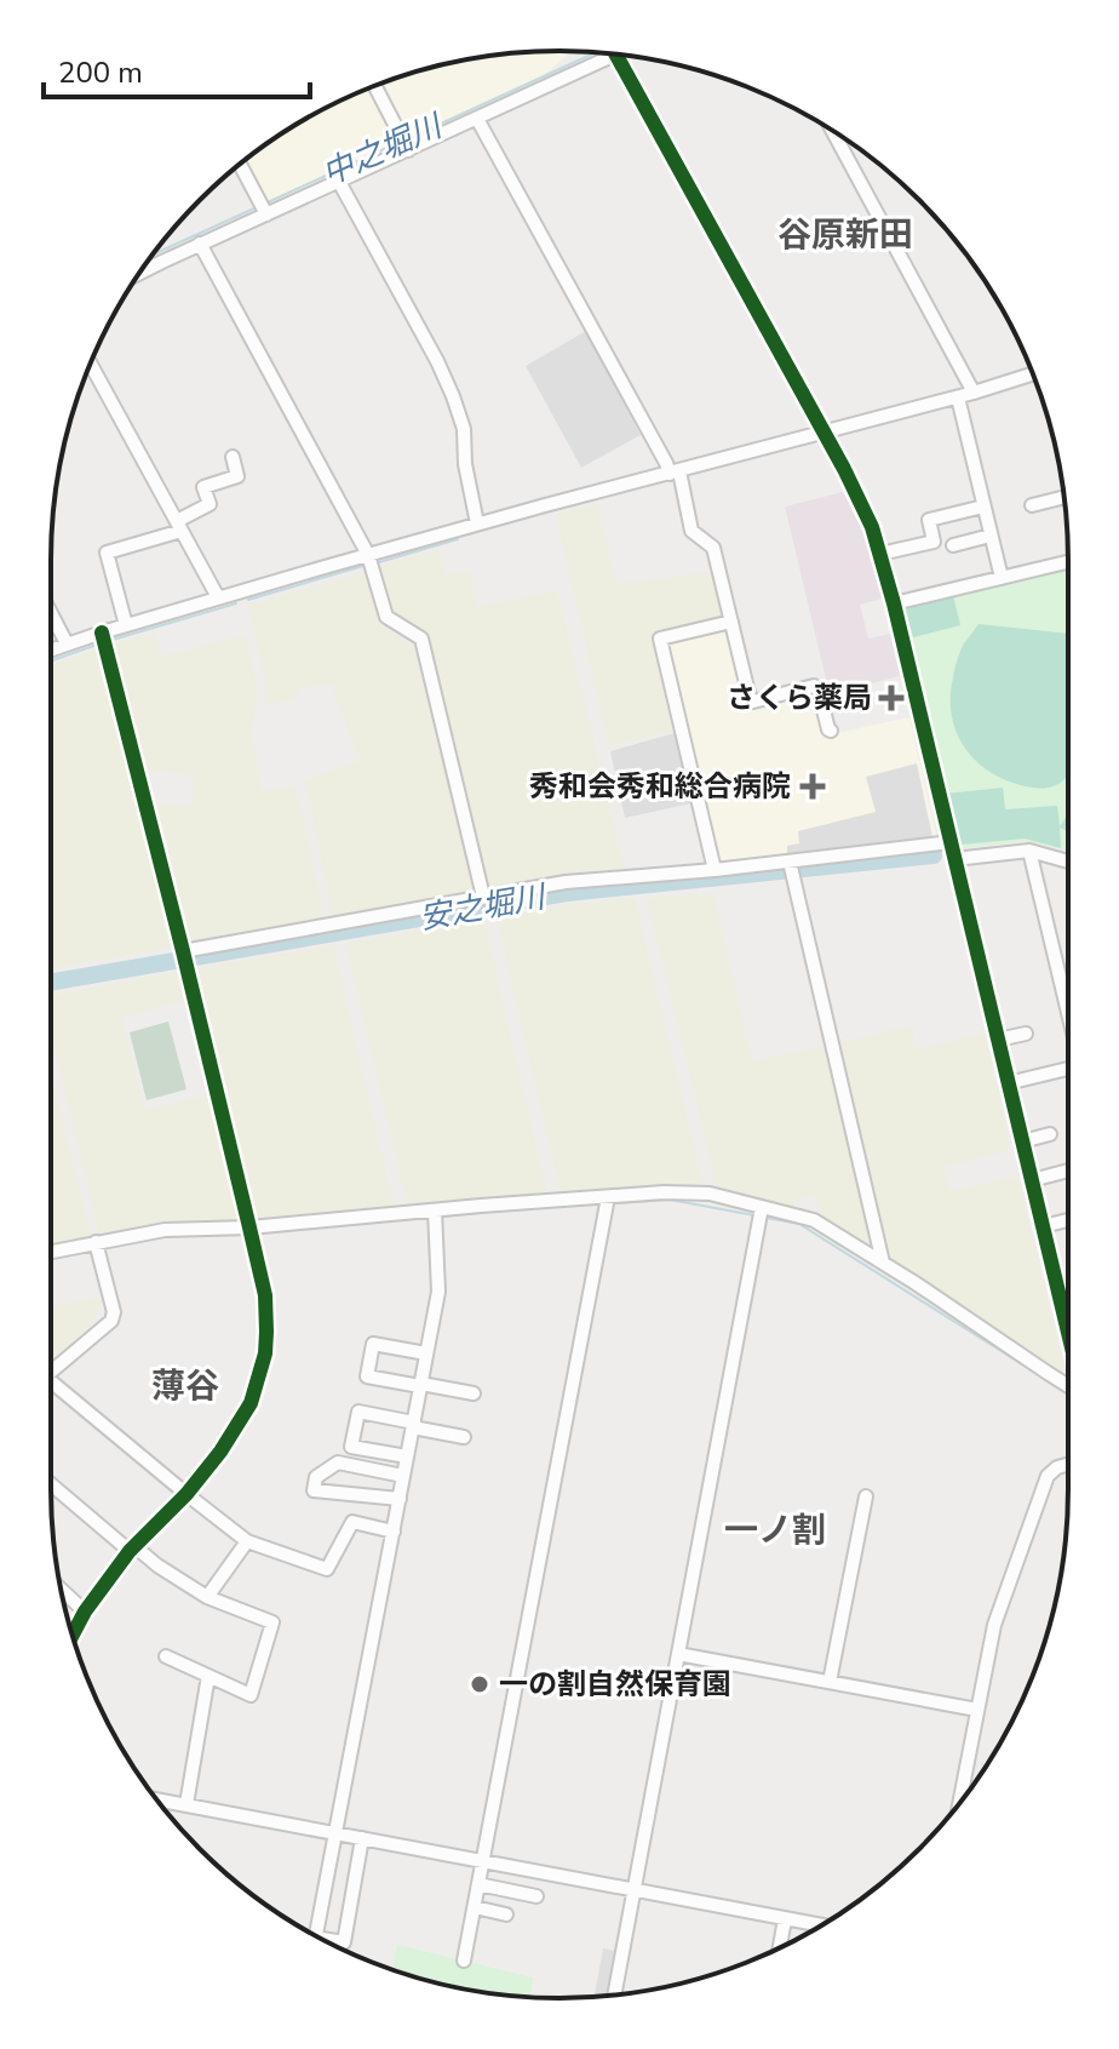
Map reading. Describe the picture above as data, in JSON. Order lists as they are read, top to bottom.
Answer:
{
  "districts": ["谷原新田", "薄谷", "一ノ割"],
  "water": ["中之堀川", "安之堀川"],
  "places": {
    "health": ["さくら薬局", "秀和会秀和総合病院"],
    "other": ["一の割自然保育園"]
  },
  "scale_bar": "200 m"
}
